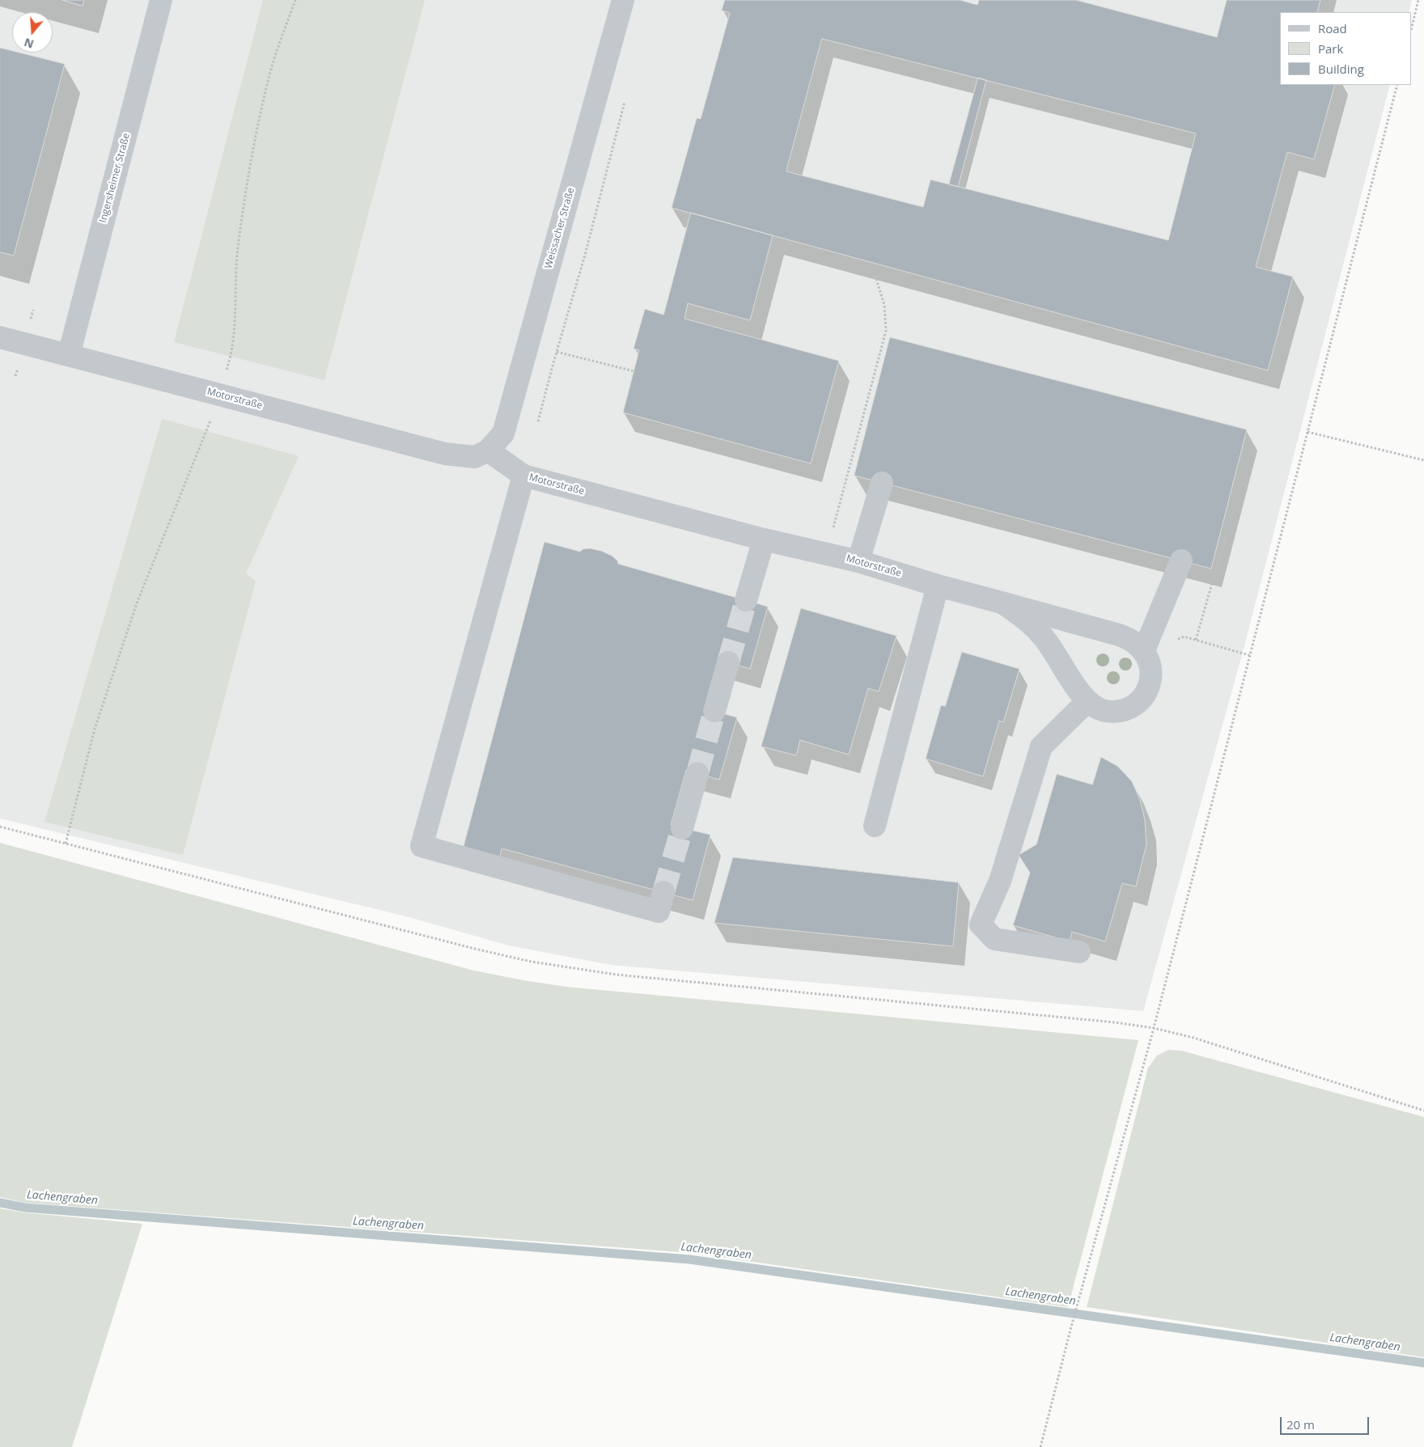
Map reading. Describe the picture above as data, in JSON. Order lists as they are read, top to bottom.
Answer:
{
  "streets": {
    "street": ["Ingersheimer Straße", "Weissacher Straße", "Motorstraße"]
  },
  "crossings": [
    ["Ingersheimer Straße", "Motorstraße"],
    ["Weissacher Straße", "Motorstraße"]
  ],
  "water": ["Lachengraben"],
  "legend": ["Road", "Park", "Building"],
  "scale_bar": "20 m",
  "north": "bottom"
}
